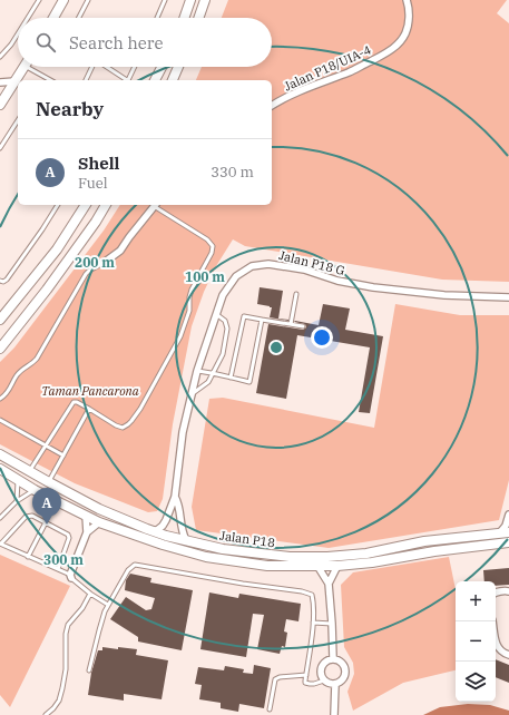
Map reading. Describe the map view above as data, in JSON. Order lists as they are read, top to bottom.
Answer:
{
  "streets": {
    "street": ["Jalan P18/UIA-4", "Jalan P18 G", "Jalan P18"]
  },
  "crossings": [
    ["Jalan P18 G", "Jalan P18"]
  ],
  "parks": ["Taman Pancarona"],
  "page": {
    "search": "Search here",
    "heading": "Nearby",
    "list": [
      {
        "mark": "A",
        "name": "Shell",
        "note": "Fuel",
        "value": "330 m"
      }
    ],
    "pins": "A",
    "map_buttons": ["+", "−"]
  },
  "rings": ["200 m", "100 m", "300 m"]
}
